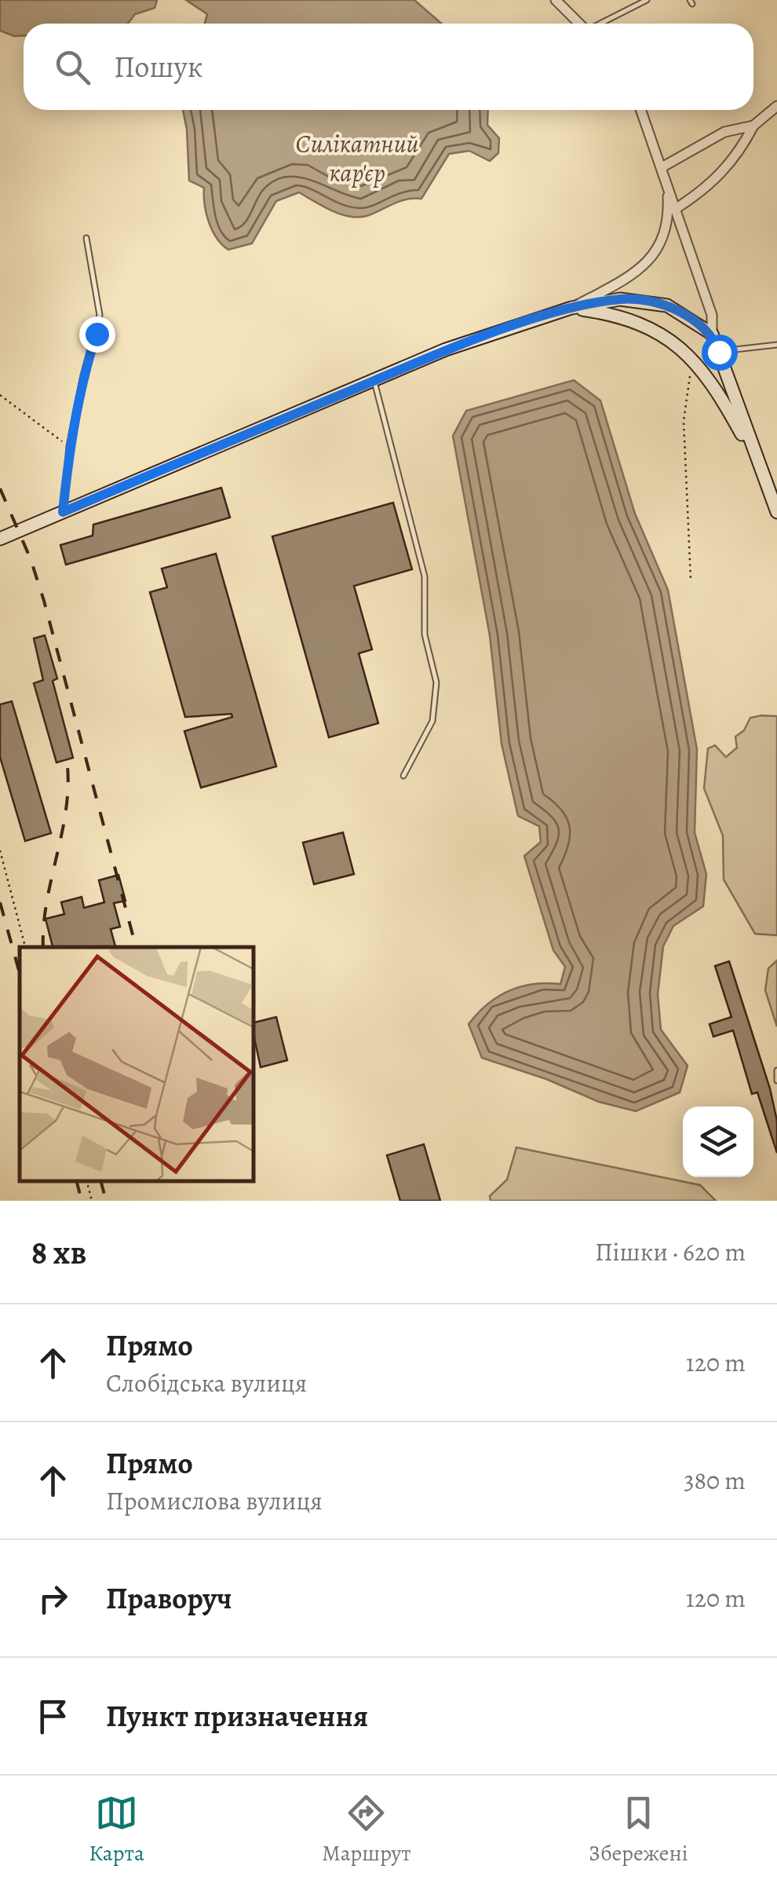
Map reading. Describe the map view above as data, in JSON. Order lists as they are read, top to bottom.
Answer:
{
  "water": ["Силікатний кар'єр"],
  "page": {
    "search": "Пошук",
    "heading": ["8 хв", "Пішки · 620 m"],
    "list": [
      ["Прямо", "Слобідська вулиця", "120 m"],
      ["Прямо", "Промислова вулиця", "380 m"],
      ["Праворуч", "120 m"],
      "Пункт призначення"
    ],
    "nav": ["Карта", "Маршрут", "Збережені"]
  }
}
